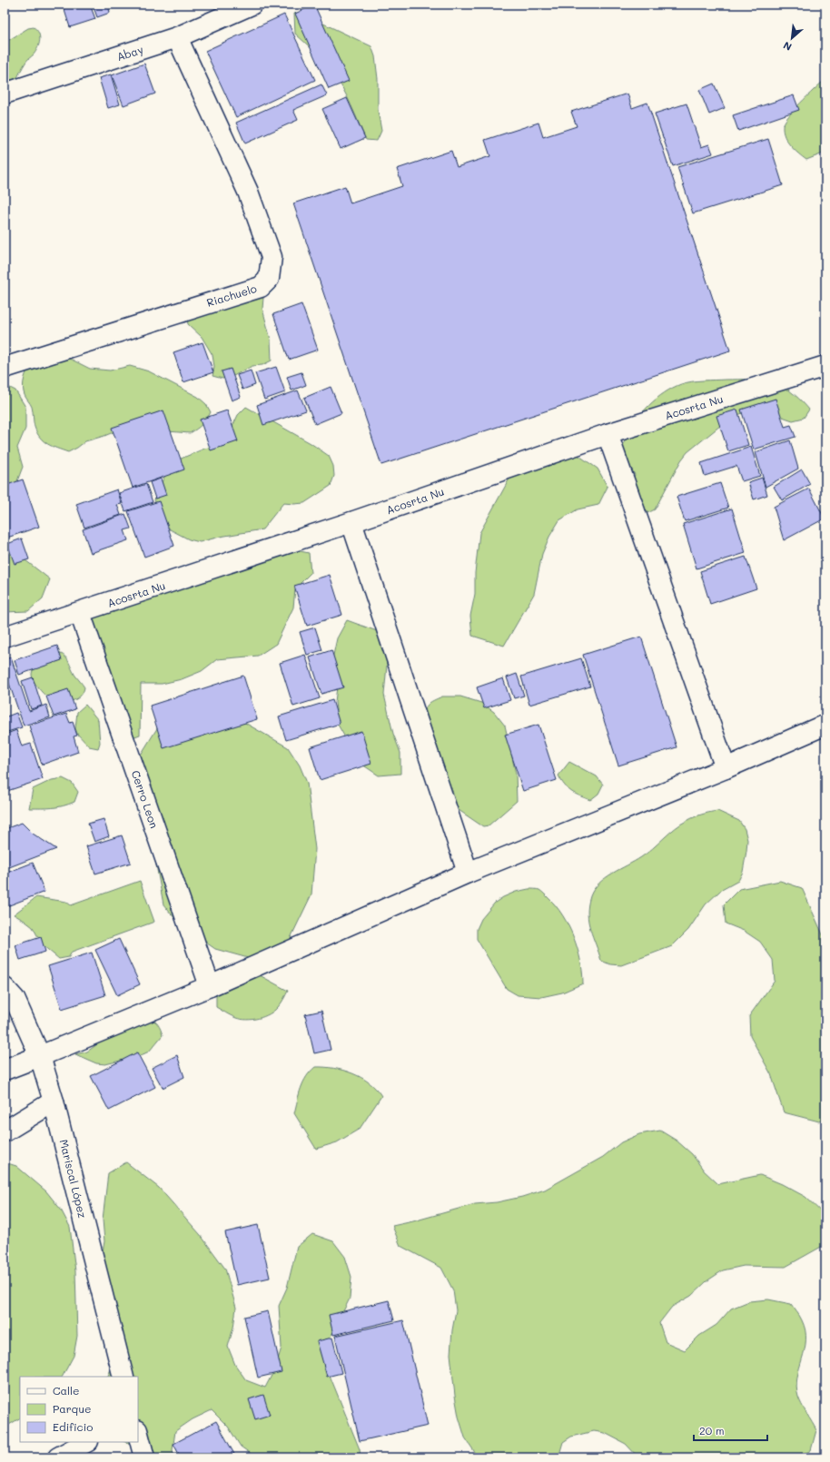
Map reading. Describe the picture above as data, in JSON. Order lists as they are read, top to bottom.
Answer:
{
  "streets": {
    "street": [
      "Abay",
      "Riachuelo",
      "Acosrta Nu",
      "Cerro Leon",
      "Mariscal López"
    ]
  },
  "crossings": [
    ["Abay", "Riachuelo"],
    ["Acosrta Nu", "Cerro Leon"]
  ],
  "legend": ["Calle", "Parque", "Edificio"],
  "scale_bar": "20 m",
  "north": "bottom left"
}
